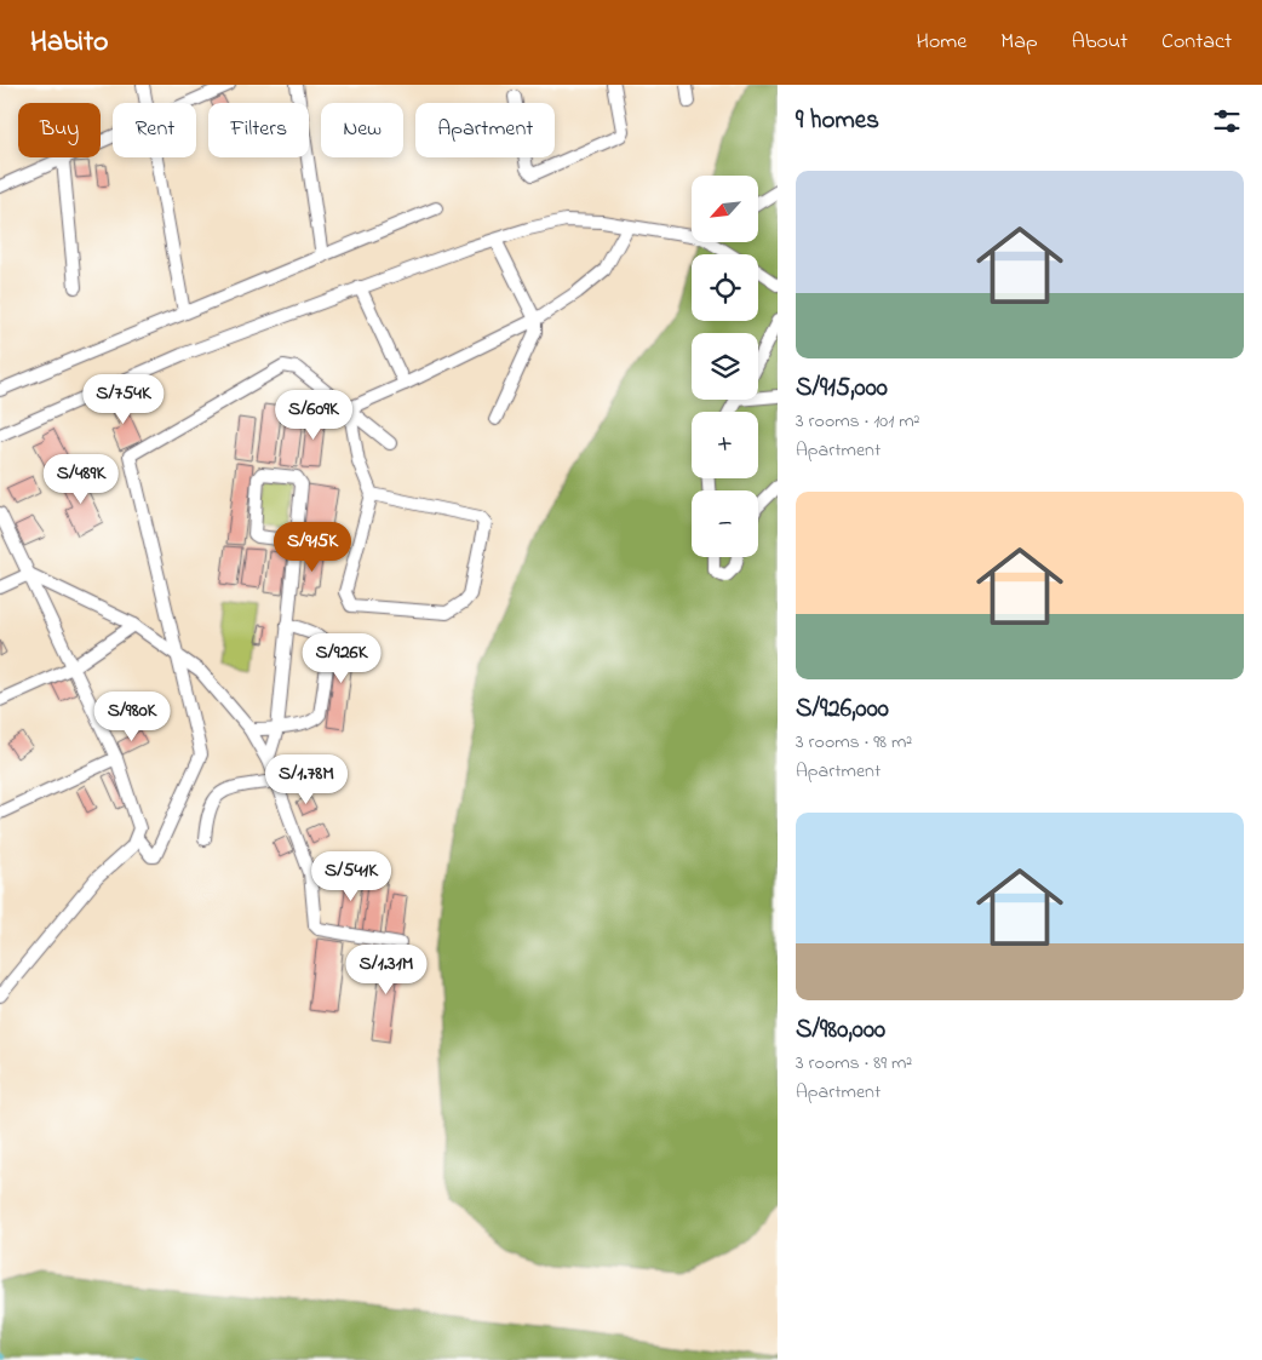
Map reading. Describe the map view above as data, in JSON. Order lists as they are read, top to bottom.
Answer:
{
  "north": "bottom left",
  "page": {
    "header": "Habito",
    "nav": [
      "Home",
      "Map",
      "About",
      "Contact"
    ],
    "heading": "9 homes",
    "chip": [
      "Buy",
      "Rent",
      "Filters",
      "New",
      "Apartment"
    ],
    "list": [
      {
        "name": "S/915,000",
        "note": "3 rooms · 101 m² · Apartment"
      },
      {
        "name": "S/926,000",
        "note": "3 rooms · 98 m² · Apartment"
      },
      {
        "name": "S/980,000",
        "note": "3 rooms · 89 m² · Apartment"
      }
    ],
    "map_buttons": ["+", "−"],
    "price": [
      "S/754K",
      "S/609K",
      "S/489K",
      "S/915K",
      "S/926K",
      "S/980K",
      "S/1.78M",
      "S/541K",
      "S/1.31M"
    ]
  }
}
